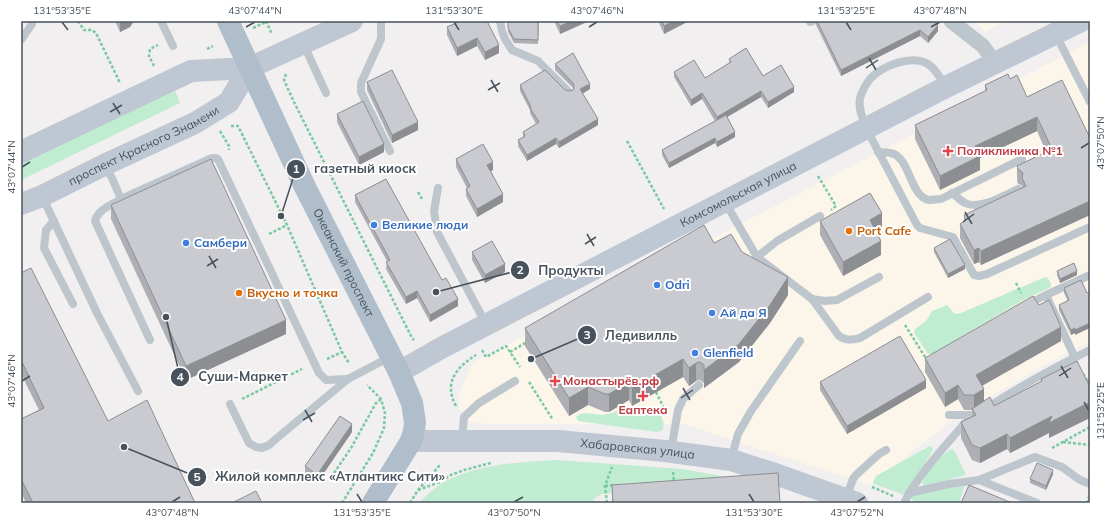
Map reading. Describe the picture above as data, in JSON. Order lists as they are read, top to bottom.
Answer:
{
  "streets": {
    "main road": [
      "проспект Красного Знамени",
      "Комсомольская улица",
      "Океанский проспект",
      "Хабаровская улица"
    ]
  },
  "crossings": [
    ["проспект Красного Знамени", "Океанский проспект"],
    ["Комсомольская улица", "Океанский проспект"],
    ["Океанский проспект", "Хабаровская улица"]
  ],
  "places": {
    "health": ["Поликлиника №1", "Монастырёв.рф", "Еаптека"],
    "other": [
      "газетный киоск",
      "Великие люди",
      "Port Cafe",
      "Самбери",
      "Odri",
      "Продукты",
      "Вкусно и точка",
      "Ай да Я",
      "Суши-Маркет",
      "Glenfield",
      "Ледивилль",
      "Жилой комплекс «Атлантикс Сити»"
    ]
  },
  "coordinates": [
    "131°53'35\"E",
    "43°07'44\"N",
    "131°53'30\"E",
    "43°07'46\"N",
    "131°53'25\"E",
    "43°07'48\"N",
    "43°07'50\"N",
    "43°07'52\"N"
  ]
}
